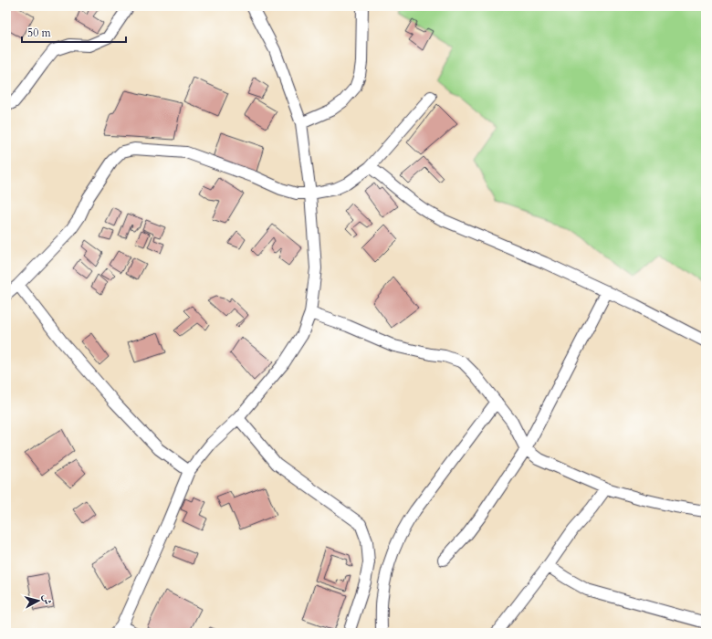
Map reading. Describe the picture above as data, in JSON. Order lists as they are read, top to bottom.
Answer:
{
  "scale_bar": "50 m",
  "north": "right"
}
